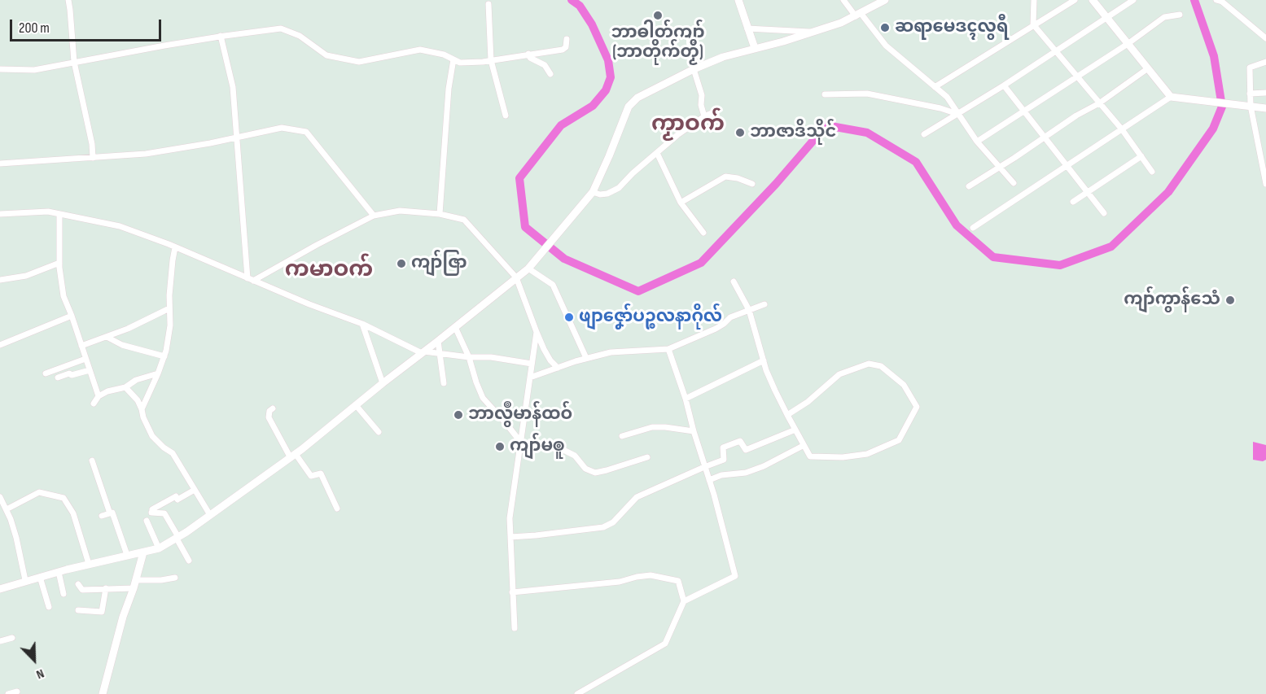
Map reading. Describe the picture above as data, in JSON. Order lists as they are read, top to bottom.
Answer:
{
  "districts": ["ကၟာဝက်", "ကမာဝက်"],
  "places": [
    "ဘာဓါတ်ကျာ် (ဘာတိုက်တၟိ)",
    "ဆရာမေဒၚလွရီ",
    "ဘာဇာဒိသိုင်",
    "ကျာ်ဇြာ",
    "ကျာ်ကွာန်သေံ",
    "ဖျာဇၞော်ပဉ္စလနာဂိုလ်",
    "ဘာလွဳမာန်ထဝ်",
    "ကျာ်မၜူ"
  ],
  "scale_bar": "200 m",
  "north": "bottom right"
}
